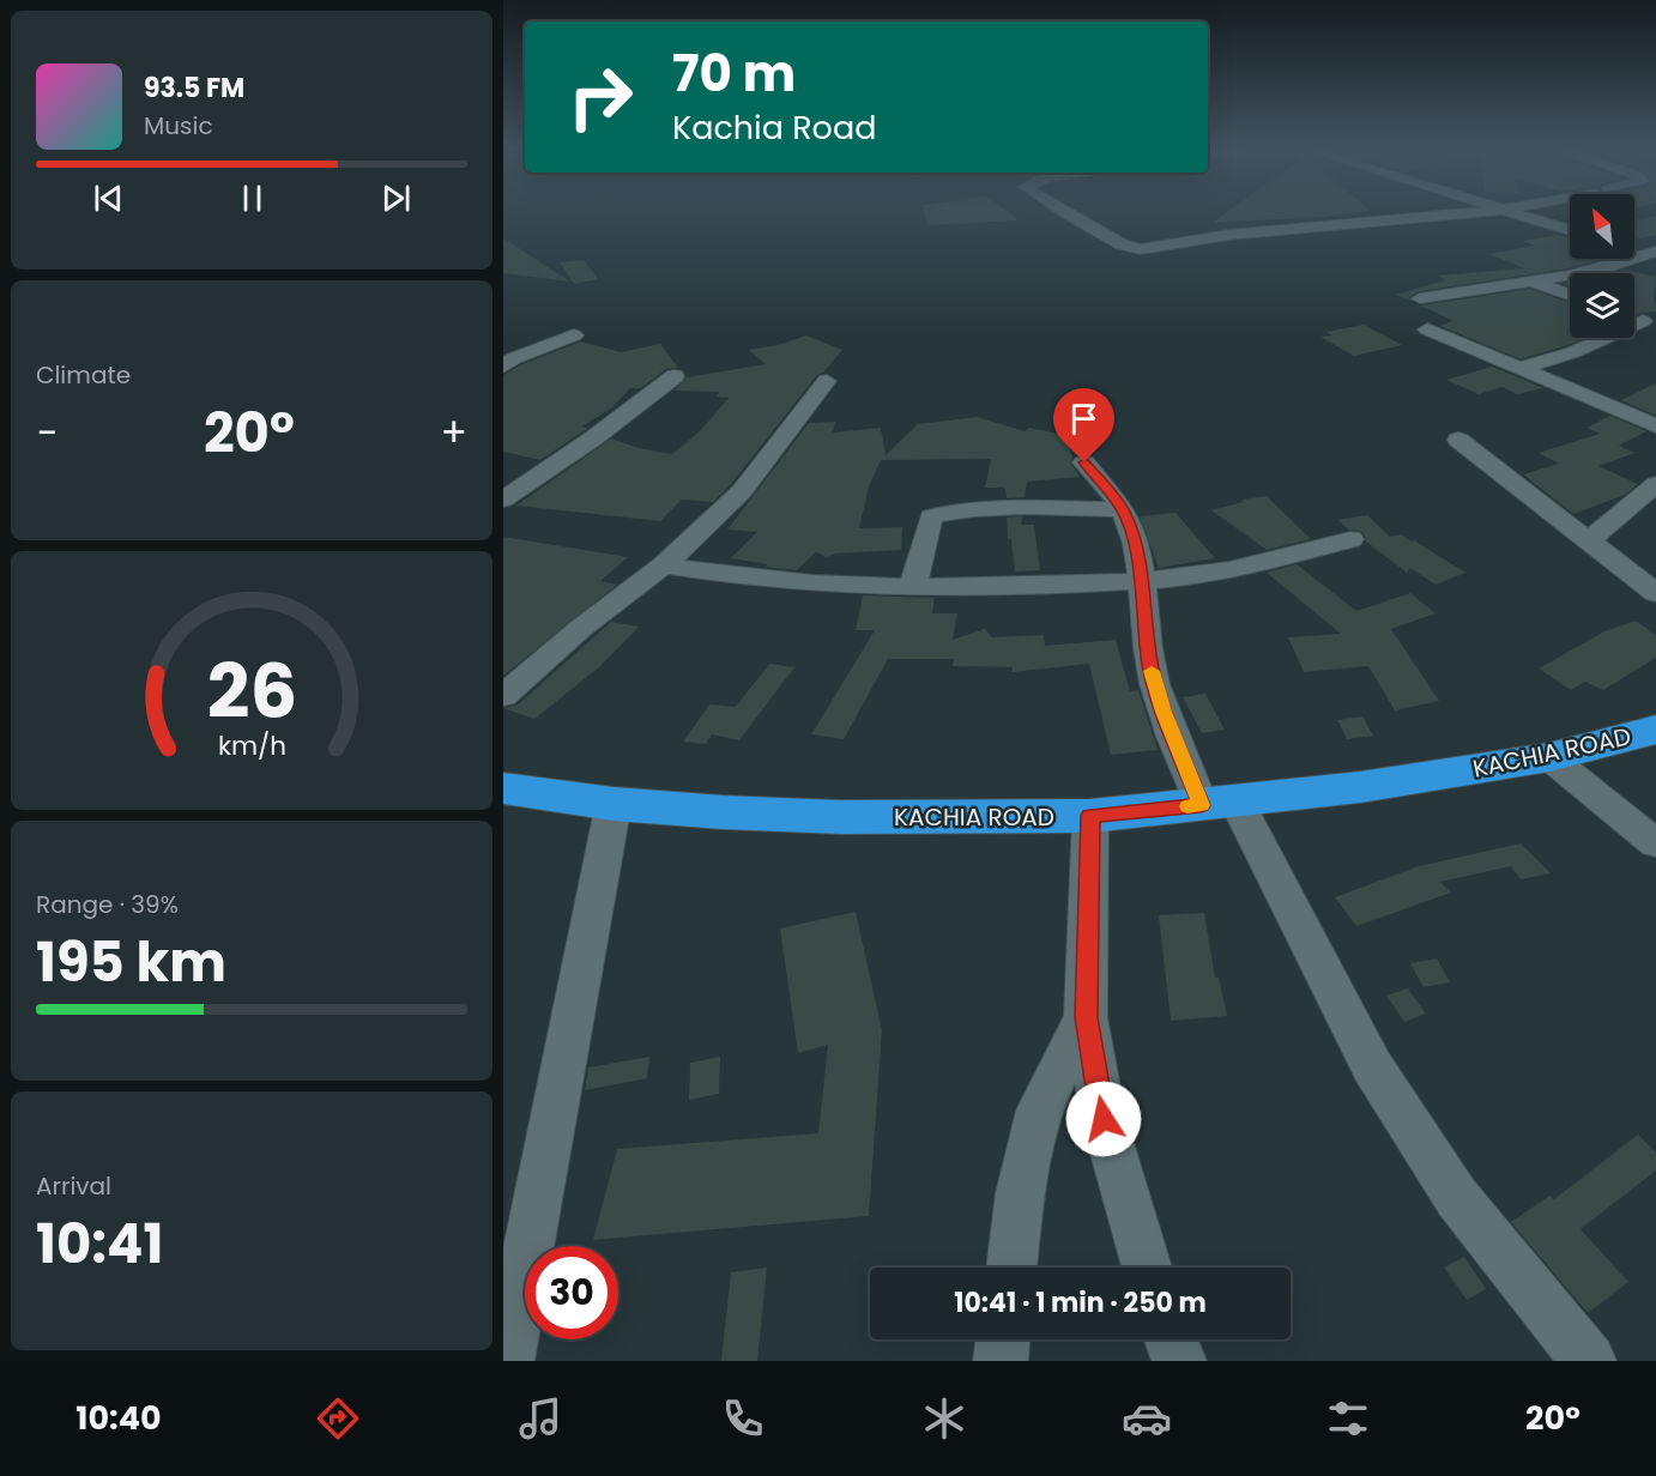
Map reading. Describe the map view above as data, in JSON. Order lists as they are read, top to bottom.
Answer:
{
  "streets": {
    "highway": ["KACHIA ROAD"]
  },
  "north": "top left",
  "page": {
    "turn": ["70 m", "Kachia Road"],
    "song": ["93.5 FM", "Music"],
    "tile": [
      "Climate",
      ["Range · 39%", "195 km"],
      ["Arrival", "10:41"]
    ],
    "heat": ["−", "20°", "+"],
    "limit": "30",
    "trip": "10:41 · 1 min · 250 m",
    "tabs": ["10:40", "20°"],
    "gauge": ["26", "km/h"]
  }
}
